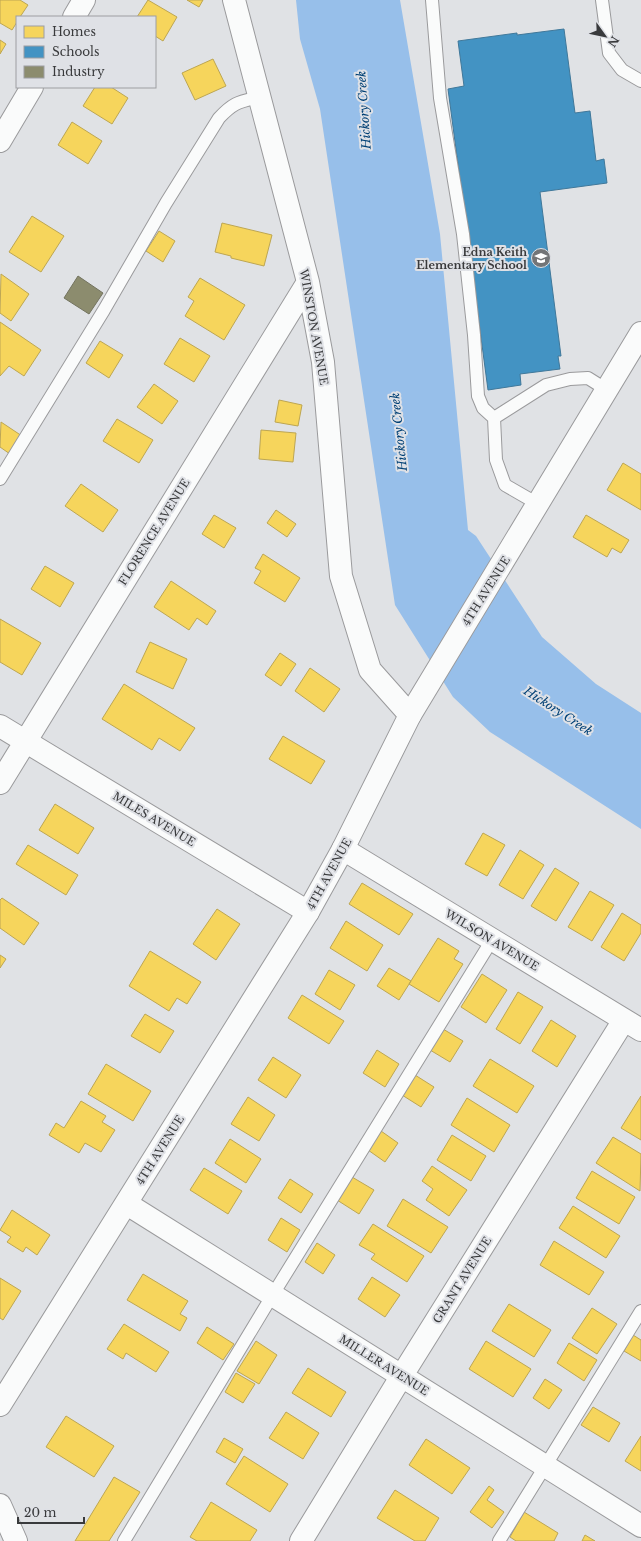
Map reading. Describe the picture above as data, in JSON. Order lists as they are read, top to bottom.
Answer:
{
  "streets": {
    "street": [
      "WINSTON AVENUE",
      "FLORENCE AVENUE",
      "4TH AVENUE",
      "MILES AVENUE",
      "WILSON AVENUE",
      "GRANT AVENUE",
      "MILLER AVENUE"
    ]
  },
  "crossings": [
    ["WINSTON AVENUE", "FLORENCE AVENUE"],
    ["WINSTON AVENUE", "4TH AVENUE"],
    ["FLORENCE AVENUE", "MILES AVENUE"],
    ["4TH AVENUE", "MILES AVENUE"],
    ["4TH AVENUE", "WILSON AVENUE"],
    ["4TH AVENUE", "MILLER AVENUE"],
    ["WILSON AVENUE", "GRANT AVENUE"],
    ["GRANT AVENUE", "MILLER AVENUE"]
  ],
  "water": ["Hickory Creek"],
  "places": {
    "school or university": ["Edna Keith Elementary School"]
  },
  "legend": ["Homes", "Schools", "Industry"],
  "scale_bar": "20 m",
  "north": "bottom right"
}
